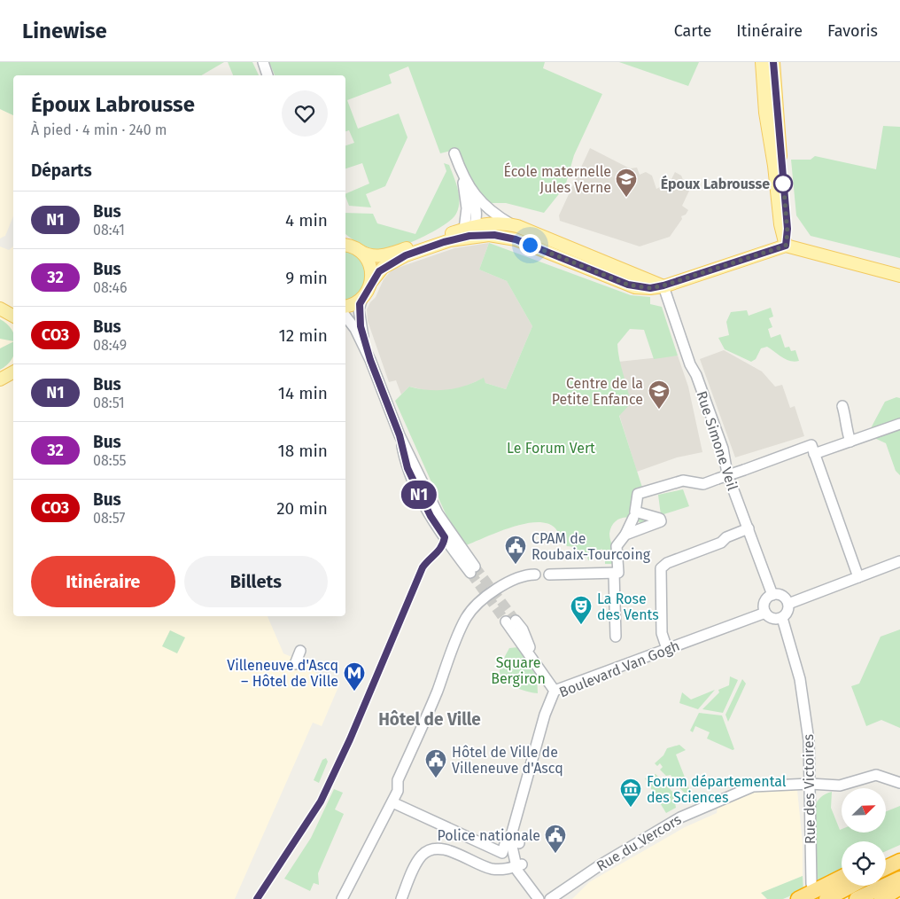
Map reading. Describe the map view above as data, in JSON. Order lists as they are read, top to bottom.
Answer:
{
  "streets": {
    "street": [
      "Rue Simone Veil",
      "Boulevard Van Gogh",
      "Rue des Victoires",
      "Rue du Vercors"
    ]
  },
  "crossings": [
    ["Rue Simone Veil", "Boulevard Van Gogh"],
    ["Rue Simone Veil", "Rue des Victoires"],
    ["Boulevard Van Gogh", "Rue des Victoires"],
    ["Boulevard Van Gogh", "Rue du Vercors"],
    ["Rue des Victoires", "Rue du Vercors"]
  ],
  "districts": ["Hôtel de Ville"],
  "parks": ["Le Forum Vert", "Square Bergiron"],
  "places": {
    "other": ["Époux Labrousse"],
    "school or university": ["École maternelle Jules Verne", "Centre de la Petite Enfance"],
    "public building": ["CPAM de Roubaix-Tourcoing", "Hôtel de Ville de Villeneuve d'Ascq", "Police nationale"],
    "theatre": ["La Rose des Vents"],
    "metro station": ["Villeneuve d'Ascq – Hôtel de Ville"],
    "museum": ["Forum départemental des Sciences"]
  },
  "lines": ["bus line N1"],
  "north": "top right",
  "page": {
    "header": "Linewise",
    "nav": ["Carte", "Itinéraire", "Favoris"],
    "on_map": "N1",
    "heading": [
      ["Époux Labrousse", "À pied · 4 min · 240 m"],
      "Départs"
    ],
    "list": [
      {
        "mark": "N1",
        "name": "Bus",
        "note": "08:41",
        "value": "4 min"
      },
      {
        "mark": "32",
        "name": "Bus",
        "note": "08:46",
        "value": "9 min"
      },
      {
        "mark": "CO3",
        "name": "Bus",
        "note": "08:49",
        "value": "12 min"
      },
      {
        "mark": "N1",
        "name": "Bus",
        "note": "08:51",
        "value": "14 min"
      },
      {
        "mark": "32",
        "name": "Bus",
        "note": "08:55",
        "value": "18 min"
      },
      {
        "mark": "CO3",
        "name": "Bus",
        "note": "08:57",
        "value": "20 min"
      }
    ],
    "buttons": ["Itinéraire", "Billets"]
  }
}
